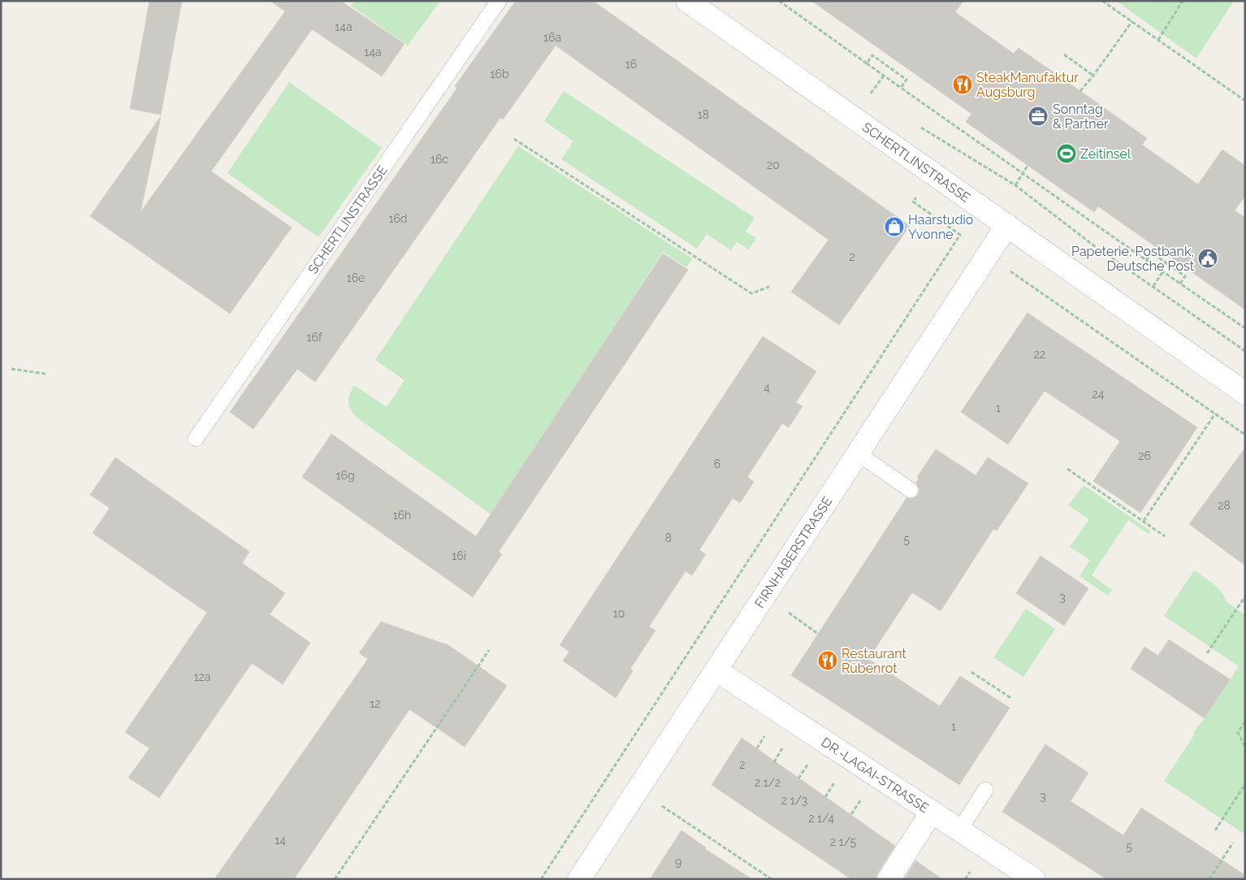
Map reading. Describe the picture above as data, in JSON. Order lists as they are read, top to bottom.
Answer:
{
  "streets": {
    "street": ["SCHERTLINSTRASSE", "FIRNHABERSTRASSE", "DR.-LAGAI-STRASSE"]
  },
  "crossings": [
    ["SCHERTLINSTRASSE", "FIRNHABERSTRASSE"],
    ["FIRNHABERSTRASSE", "DR.-LAGAI-STRASSE"]
  ],
  "places": {
    "restaurant": ["SteakManufaktur Augsburg", "Restaurant Rübenrot"],
    "office": ["Sonntag & Partner"],
    "sports": ["Zeitinsel"],
    "shop": ["Haarstudio Yvonne"],
    "public building": ["Papeterie, Postbank, Deutsche Post"]
  },
  "house_numbers": [
    "14a",
    "16a",
    "14a",
    "16",
    "16b",
    "18",
    "16c",
    "20",
    "16d",
    "2",
    "16e",
    "16f",
    "22",
    "4",
    "24",
    "1",
    "26",
    "6",
    "16g",
    "28",
    "16h",
    "8",
    "5",
    "16i",
    "3",
    "10",
    "12a",
    "12",
    "1",
    "2",
    "2 1/2",
    "3",
    "2 1/3",
    "2 1/4",
    "14",
    "2 1/5",
    "5",
    "9"
  ]
}
